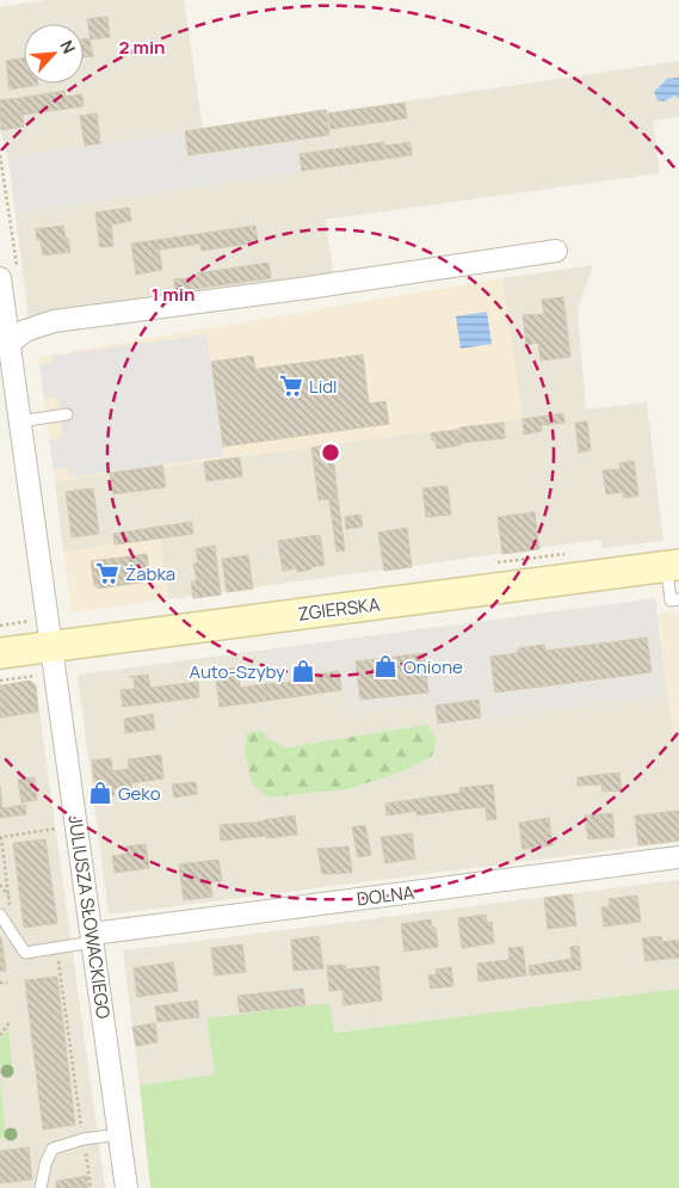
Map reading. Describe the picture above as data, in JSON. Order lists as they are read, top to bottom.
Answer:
{
  "streets": {
    "main road": ["ZGIERSKA"],
    "street": ["DOLNA", "JULIUSZA SŁOWACKIEGO"]
  },
  "crossings": [
    ["ZGIERSKA", "JULIUSZA SŁOWACKIEGO"],
    ["DOLNA", "JULIUSZA SŁOWACKIEGO"]
  ],
  "places": {
    "supermarket": ["Lidl", "Żabka"],
    "shop": ["Onione", "Auto-Szyby", "Geko"]
  },
  "north": "top right",
  "rings": ["2 min", "1 min"]
}
